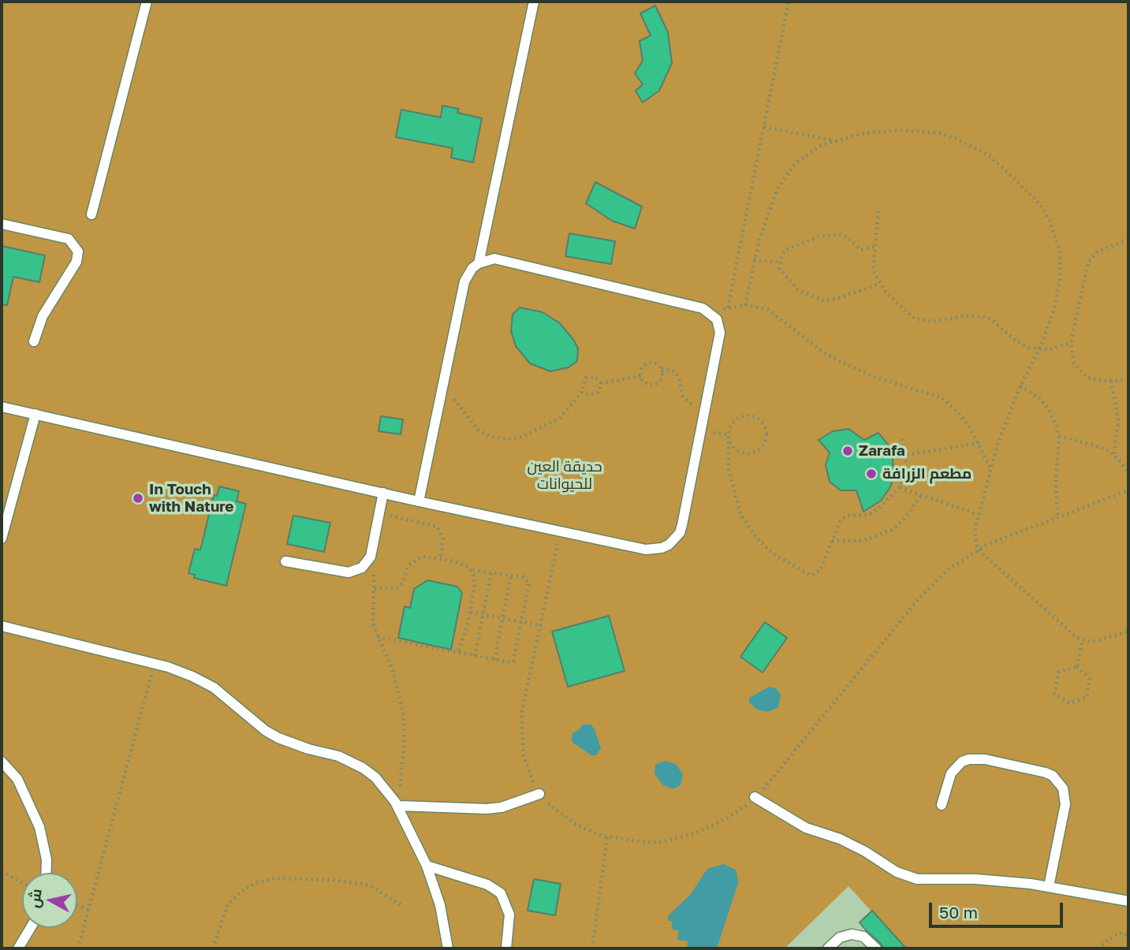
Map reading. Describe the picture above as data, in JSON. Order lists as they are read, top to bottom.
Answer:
{
  "parks": ["حديقة العين للحيوانات"],
  "places": ["Zarafa", "مطعم الزرافة", "In Touch with Nature"],
  "scale_bar": "50 m",
  "north": "left"
}
